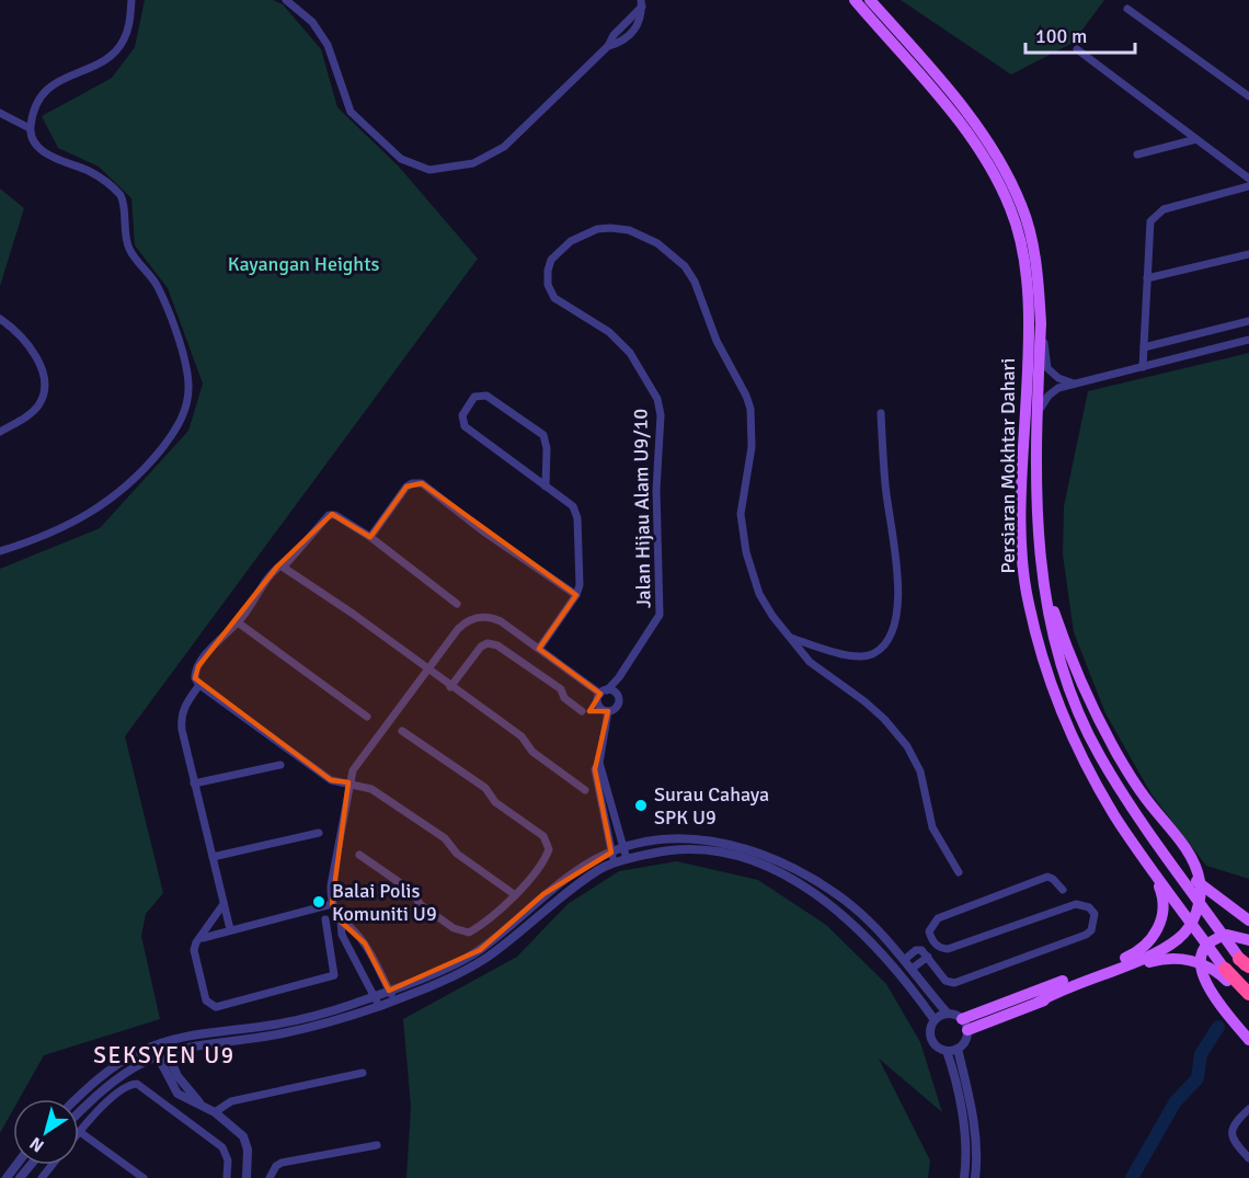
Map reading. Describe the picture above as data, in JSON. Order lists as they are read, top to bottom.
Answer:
{
  "streets": {
    "main road": ["Persiaran Mokhtar Dahari"],
    "street": ["Jalan Hijau Alam U9/10"]
  },
  "districts": ["SEKSYEN U9"],
  "parks": ["Kayangan Heights"],
  "places": ["Surau Cahaya SPK U9", "Balai Polis Komuniti U9"],
  "scale_bar": "100 m",
  "north": "bottom left"
}
